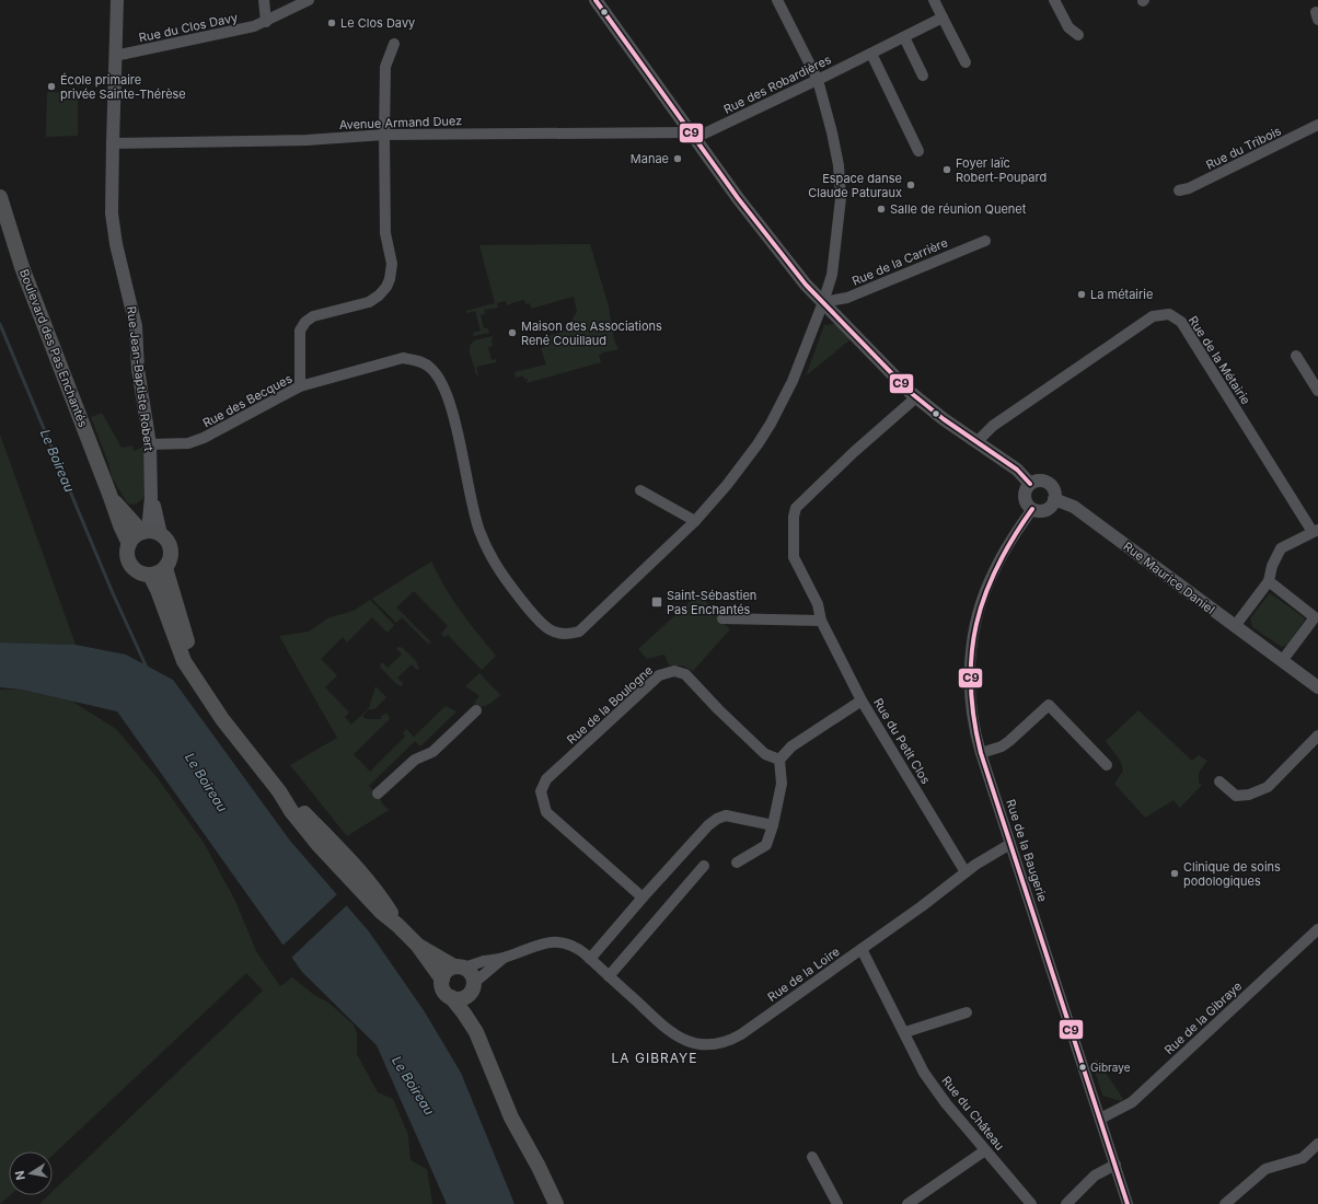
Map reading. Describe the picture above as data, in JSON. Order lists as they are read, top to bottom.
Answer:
{
  "streets": {
    "main road": ["Boulevard des Pas Enchantés"],
    "street": [
      "Rue du Clos Davy",
      "Rue des Robardières",
      "Avenue Armand Duez",
      "Rue du Tribois",
      "Rue de la Carrière",
      "Rue de la Métairie",
      "Rue Jean-Baptiste Robert",
      "Rue des Becques",
      "Rue Maurice Daniel",
      "Rue de la Boulogne",
      "Rue du Petit Clos",
      "Rue de la Baugerie",
      "Rue de la Loire",
      "Rue de la Gibraye",
      "Rue du Château"
    ]
  },
  "crossings": [
    ["Rue du Clos Davy", "Rue Jean-Baptiste Robert"],
    ["Rue des Robardières", "Avenue Armand Duez"],
    ["Avenue Armand Duez", "Rue Jean-Baptiste Robert"],
    ["Boulevard des Pas Enchantés", "Rue Jean-Baptiste Robert"],
    ["Boulevard des Pas Enchantés", "Rue de la Loire"],
    ["Rue Jean-Baptiste Robert", "Rue des Becques"],
    ["Rue Maurice Daniel", "Rue de la Baugerie"],
    ["Rue du Petit Clos", "Rue de la Loire"],
    ["Rue de la Baugerie", "Rue de la Loire"],
    ["Rue de la Baugerie", "Rue de la Gibraye"],
    ["Rue de la Loire", "Rue du Château"]
  ],
  "districts": ["LA GIBRAYE"],
  "water": ["Le Boireau"],
  "places": {
    "other": [
      "Le Clos Davy",
      "École primaire privée Sainte-Thérèse",
      "Manae",
      "Foyer laïc Robert-Poupard",
      "Espace danse Claude Paturaux",
      "Salle de réunion Quenet",
      "La métairie",
      "Maison des Associations René Couillaud",
      "Clinique de soins podologiques",
      "Gibraye"
    ],
    "transit": ["Saint-Sébastien Pas Enchantés"]
  },
  "lines": ["transit line C9"],
  "north": "left"
}
